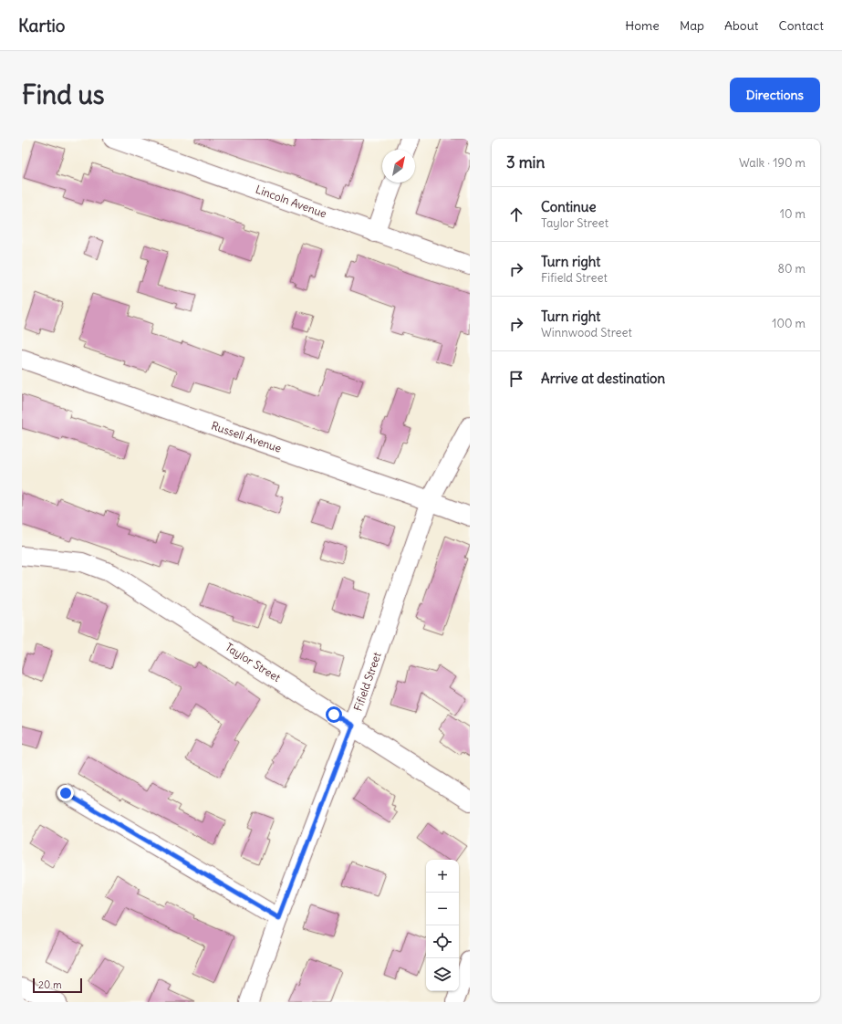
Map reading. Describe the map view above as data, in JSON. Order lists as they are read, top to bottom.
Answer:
{
  "streets": {
    "street": [
      "Lincoln Avenue",
      "Russell Avenue",
      "Taylor Street",
      "Fifield Street"
    ]
  },
  "crossings": [
    ["Russell Avenue", "Fifield Street"],
    ["Taylor Street", "Fifield Street"]
  ],
  "scale_bar": "20 m",
  "north": "top right",
  "page": {
    "header": "Kartio",
    "nav": [
      "Home",
      "Map",
      "About",
      "Contact"
    ],
    "buttons": "Directions",
    "title": "Find us",
    "heading": ["3 min", "Walk · 190 m"],
    "list": [
      ["Continue", "Taylor Street", "10 m"],
      ["Turn right", "Fifield Street", "80 m"],
      ["Turn right", "Winnwood Street", "100 m"],
      "Arrive at destination"
    ],
    "map_buttons": ["+", "−"],
    "scale": "20 m"
  }
}
